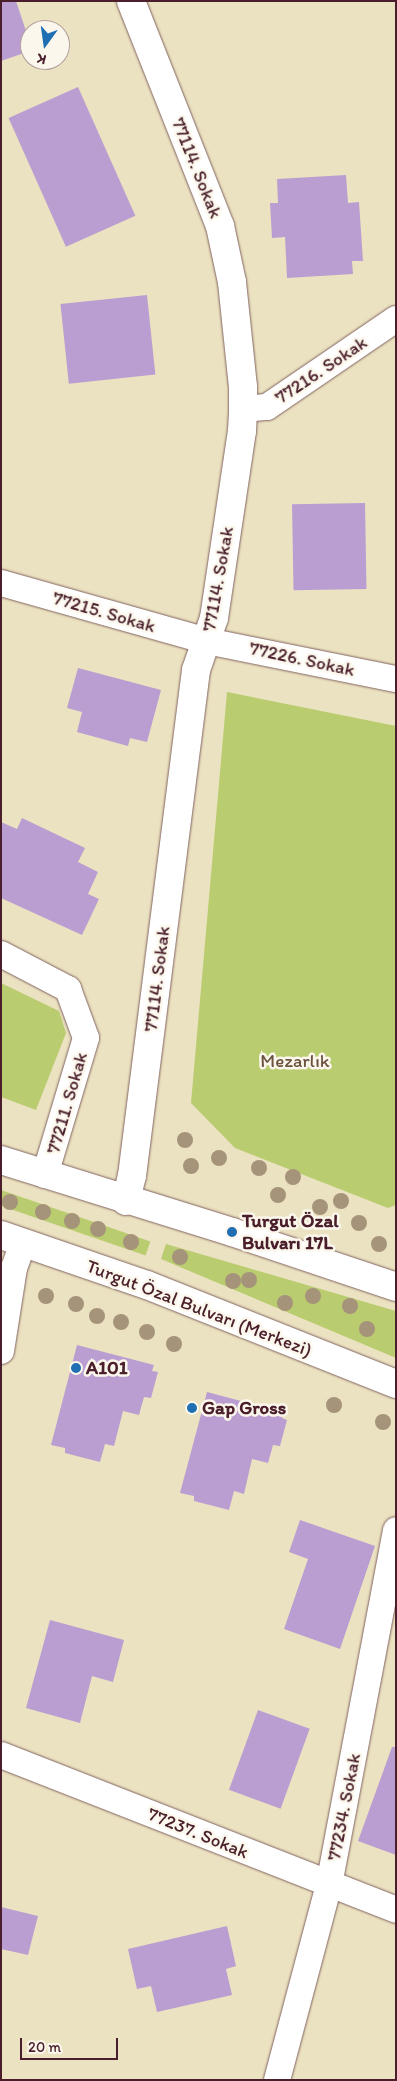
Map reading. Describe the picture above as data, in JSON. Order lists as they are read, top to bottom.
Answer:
{
  "streets": {
    "main road": ["77114. Sokak", "Turgut Özal Bulvarı (Merkezi)"],
    "street": [
      "77216. Sokak",
      "77215. Sokak",
      "77226. Sokak",
      "77211. Sokak",
      "77234. Sokak",
      "77237. Sokak"
    ]
  },
  "crossings": [
    ["77114. Sokak", "77216. Sokak"],
    ["77114. Sokak", "77215. Sokak"],
    ["77114. Sokak", "77226. Sokak"],
    ["77215. Sokak", "77226. Sokak"],
    ["77234. Sokak", "77237. Sokak"]
  ],
  "parks": ["Mezarlık"],
  "places": ["Turgut Özal Bulvarı 17L", "A101", "Gap Gross"],
  "scale_bar": "20 m",
  "north": "bottom"
}
